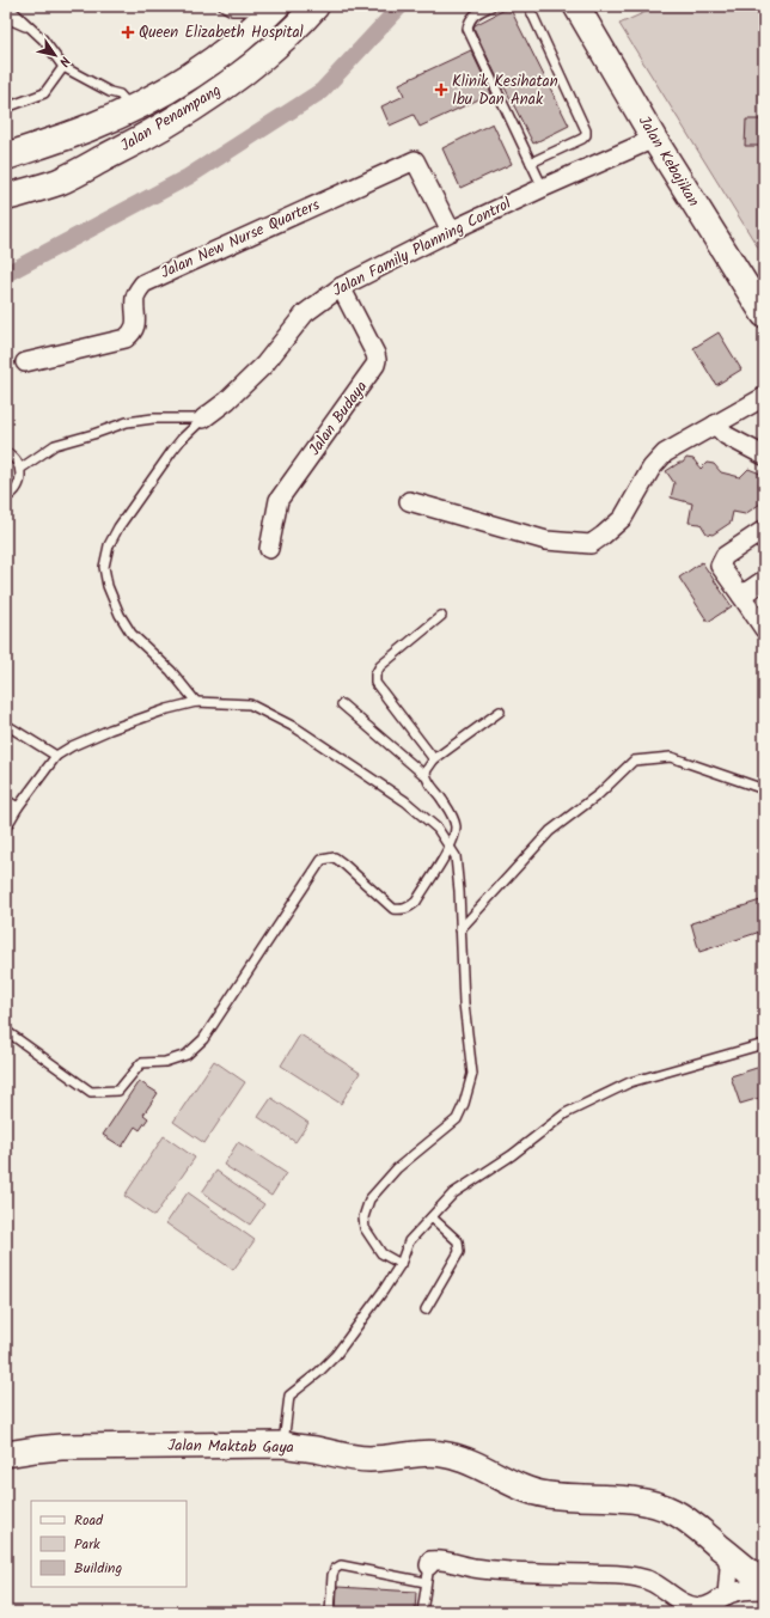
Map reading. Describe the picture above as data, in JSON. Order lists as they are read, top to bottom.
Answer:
{
  "streets": {
    "main road": ["Jalan Penampang"],
    "street": [
      "Jalan Kebajikan",
      "Jalan New Nurse Quarters",
      "Jalan Family Planning Control",
      "Jalan Budaya",
      "Jalan Maktab Gaya"
    ]
  },
  "crossings": [
    ["Jalan Kebajikan", "Jalan Family Planning Control"],
    ["Jalan New Nurse Quarters", "Jalan Family Planning Control"],
    ["Jalan Family Planning Control", "Jalan Budaya"]
  ],
  "places": {
    "health": ["Queen Elizabeth Hospital", "Klinik Kesihatan Ibu Dan Anak"]
  },
  "legend": ["Road", "Park", "Building"],
  "north": "bottom right"
}
